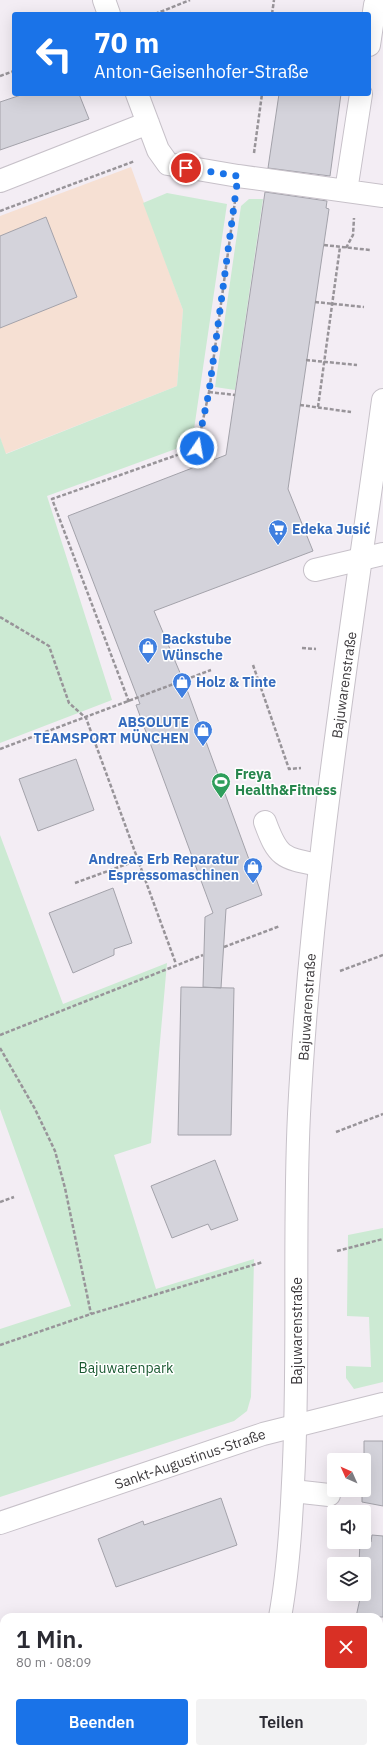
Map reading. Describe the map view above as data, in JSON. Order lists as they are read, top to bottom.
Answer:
{
  "streets": {
    "main road": ["Bajuwarenstraße", "Sankt-Augustinus-Straße"]
  },
  "crossings": [
    ["Bajuwarenstraße", "Sankt-Augustinus-Straße"]
  ],
  "parks": ["Bajuwarenpark"],
  "places": {
    "supermarket": ["Edeka Jusić"],
    "shop": [
      "Backstube Wünsche",
      "Holz & Tinte",
      "ABSOLUTE TEAMSPORT MÜNCHEN",
      "Andreas Erb Reparatur Espressomaschinen"
    ],
    "sports": ["Freya Health&Fitness"]
  },
  "north": "top left",
  "page": {
    "turn": ["70 m", "Anton-Geisenhofer-Straße"],
    "heading": ["1 Min.", "80 m · 08:09"],
    "buttons": ["Beenden", "Teilen"]
  }
}
